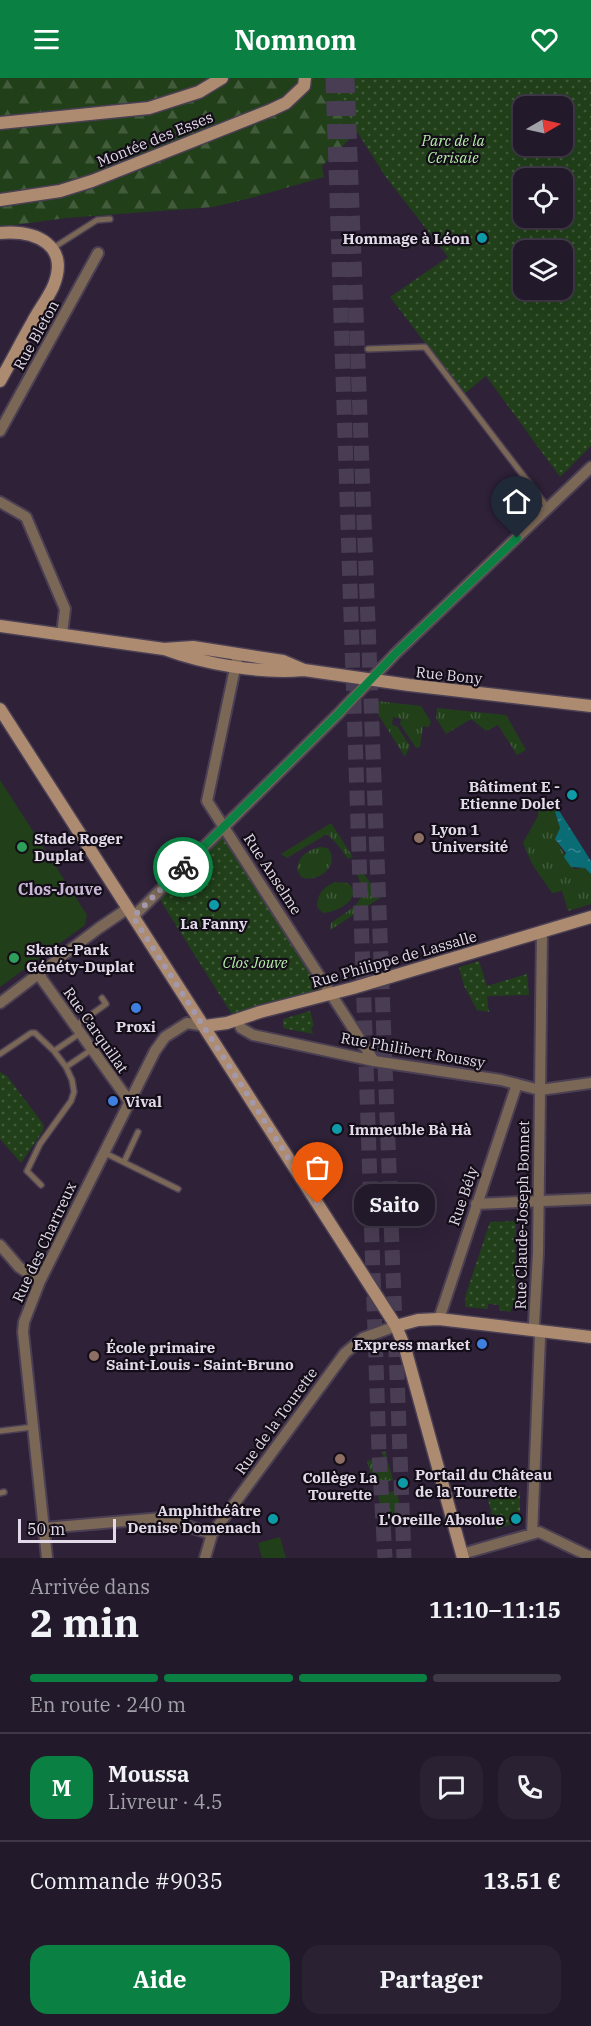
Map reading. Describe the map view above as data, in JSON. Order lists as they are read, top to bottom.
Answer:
{
  "streets": {
    "main road": ["Montée des Esses", "Rue Bony", "Rue Philippe de Lassalle"],
    "street": [
      "Rue Bleton",
      "Rue Anselme",
      "Rue Carquillat",
      "Rue Philibert Roussy",
      "Rue Bély",
      "Rue Claude-Joseph Bonnet",
      "Rue des Chartreux",
      "Rue de la Tourette"
    ]
  },
  "crossings": [
    ["Rue Bony", "Rue Anselme"],
    ["Rue Anselme", "Rue Philippe de Lassalle"],
    ["Rue Anselme", "Rue Philibert Roussy"],
    ["Rue Philippe de Lassalle", "Rue Philibert Roussy"],
    ["Rue Philippe de Lassalle", "Rue Claude-Joseph Bonnet"],
    ["Rue Philippe de Lassalle", "Rue des Chartreux"],
    ["Rue Carquillat", "Rue des Chartreux"],
    ["Rue Philibert Roussy", "Rue Bély"],
    ["Rue Philibert Roussy", "Rue Claude-Joseph Bonnet"]
  ],
  "districts": ["Clos-Jouve"],
  "parks": ["Parc de la Cerisaie", "Clos Jouve"],
  "places": [
    "Hommage à Léon",
    "Bâtiment E - Etienne Dolet",
    "Lyon 1 Université",
    "Stade Roger Duplat",
    "La Fanny",
    "Skate-Park Généty-Duplat",
    "Proxi",
    "Vival",
    "Immeuble Bà Hà",
    "Saito",
    "Express market",
    "École primaire Saint-Louis - Saint-Bruno",
    "Collège La Tourette",
    "Portail du Château de la Tourette",
    "Amphithéâtre Denise Domenach",
    "L'Oreille Absolue"
  ],
  "scale_bar": "50 m",
  "north": "right",
  "page": {
    "header": "Nomnom",
    "bubble": "Saito",
    "scale": "50 m",
    "heading": ["2 min", "Arrivée dans", "11:10–11:15"],
    "panel": [
      "Moussa",
      "Livreur · 4.5",
      "Commande #9035",
      "13.51 €"
    ],
    "bar": "En route · 240 m",
    "round": "M",
    "buttons": ["Aide", "Partager"]
  }
}
